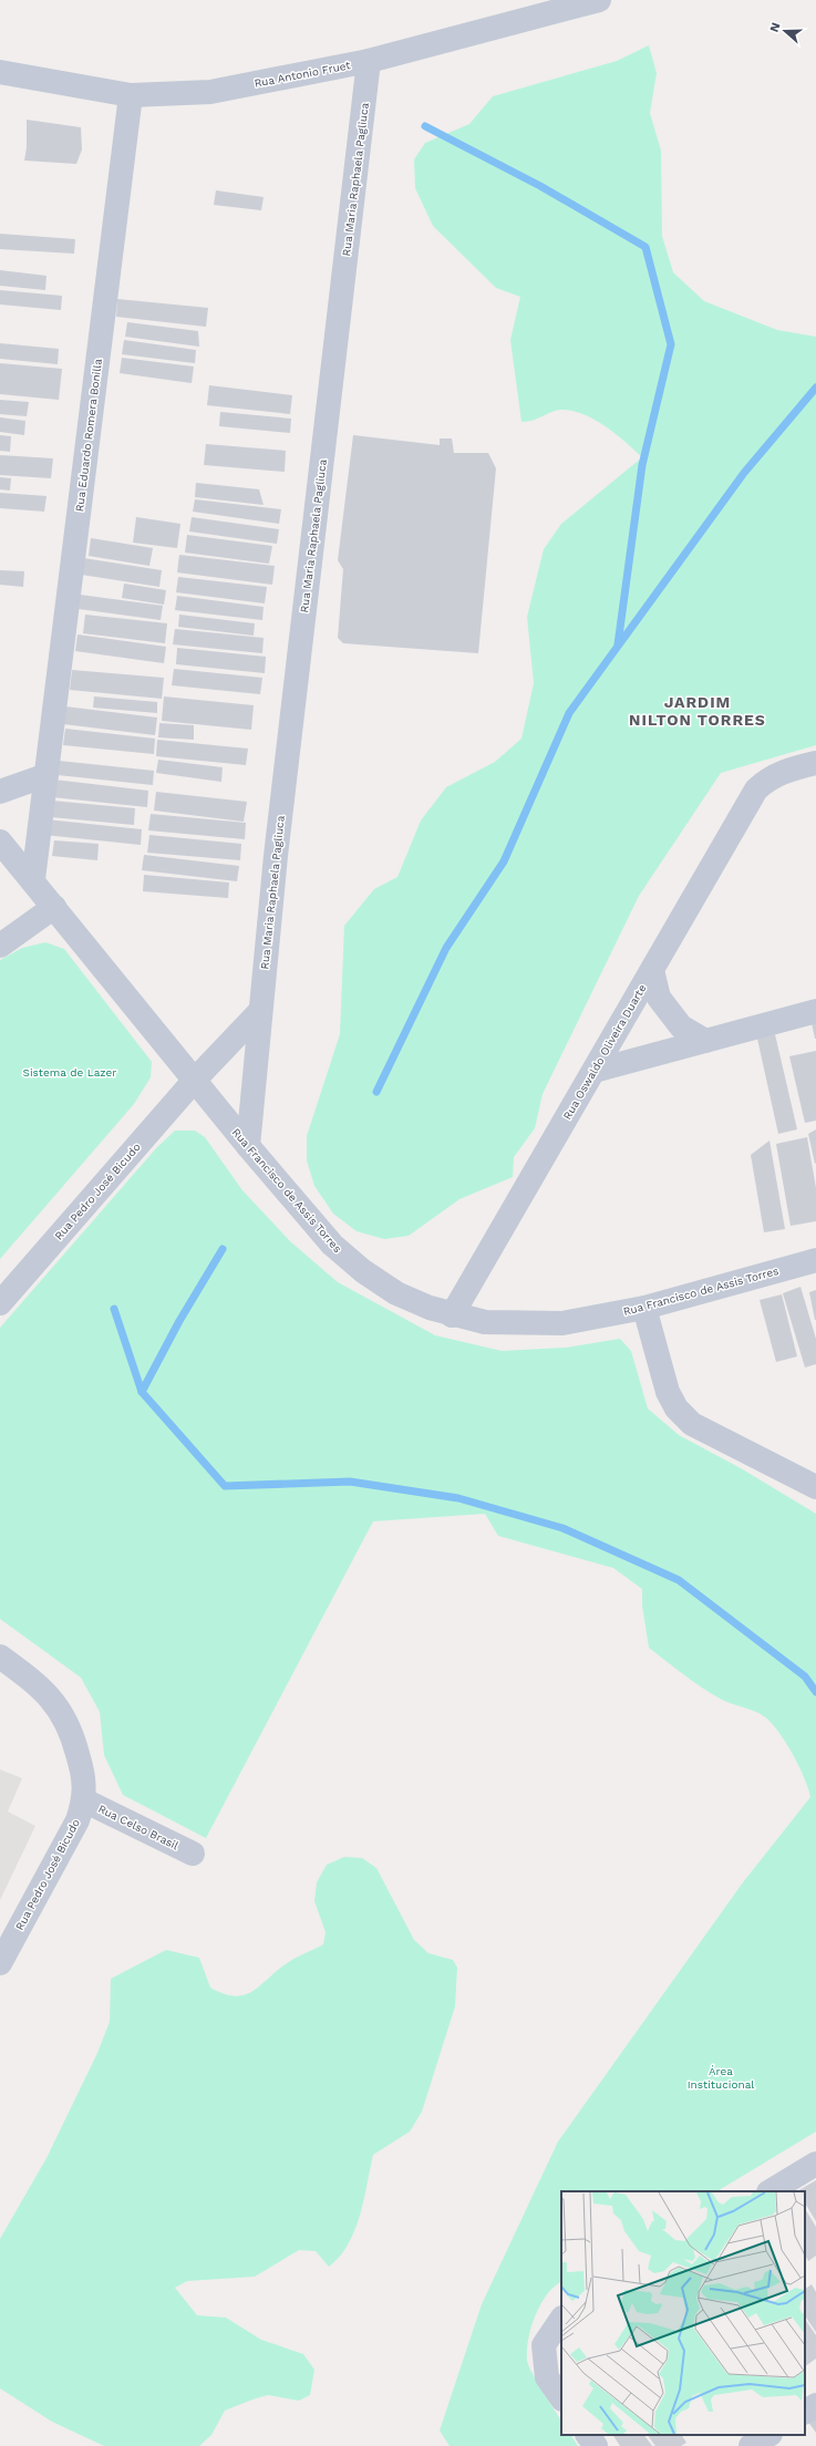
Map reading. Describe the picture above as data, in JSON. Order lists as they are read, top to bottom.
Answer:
{
  "streets": {
    "street": [
      "Rua Antonio Fruet",
      "Rua Maria Raphaela Pagliuca",
      "Rua Eduardo Romera Bonilla",
      "Rua Oswaldo Oliveira Duarte",
      "Rua Francisco de Assis Torres",
      "Rua Pedro José Bicudo",
      "Rua Celso Brasil"
    ]
  },
  "crossings": [
    ["Rua Antonio Fruet", "Rua Maria Raphaela Pagliuca"],
    ["Rua Antonio Fruet", "Rua Eduardo Romera Bonilla"],
    ["Rua Maria Raphaela Pagliuca", "Rua Francisco de Assis Torres"],
    ["Rua Eduardo Romera Bonilla", "Rua Francisco de Assis Torres"],
    ["Rua Oswaldo Oliveira Duarte", "Rua Francisco de Assis Torres"],
    ["Rua Francisco de Assis Torres", "Rua Pedro José Bicudo"],
    ["Rua Pedro José Bicudo", "Rua Celso Brasil"]
  ],
  "districts": ["JARDIM NILTON TORRES"],
  "parks": ["Sistema de Lazer", "Área Institucional"],
  "north": "left"
}
